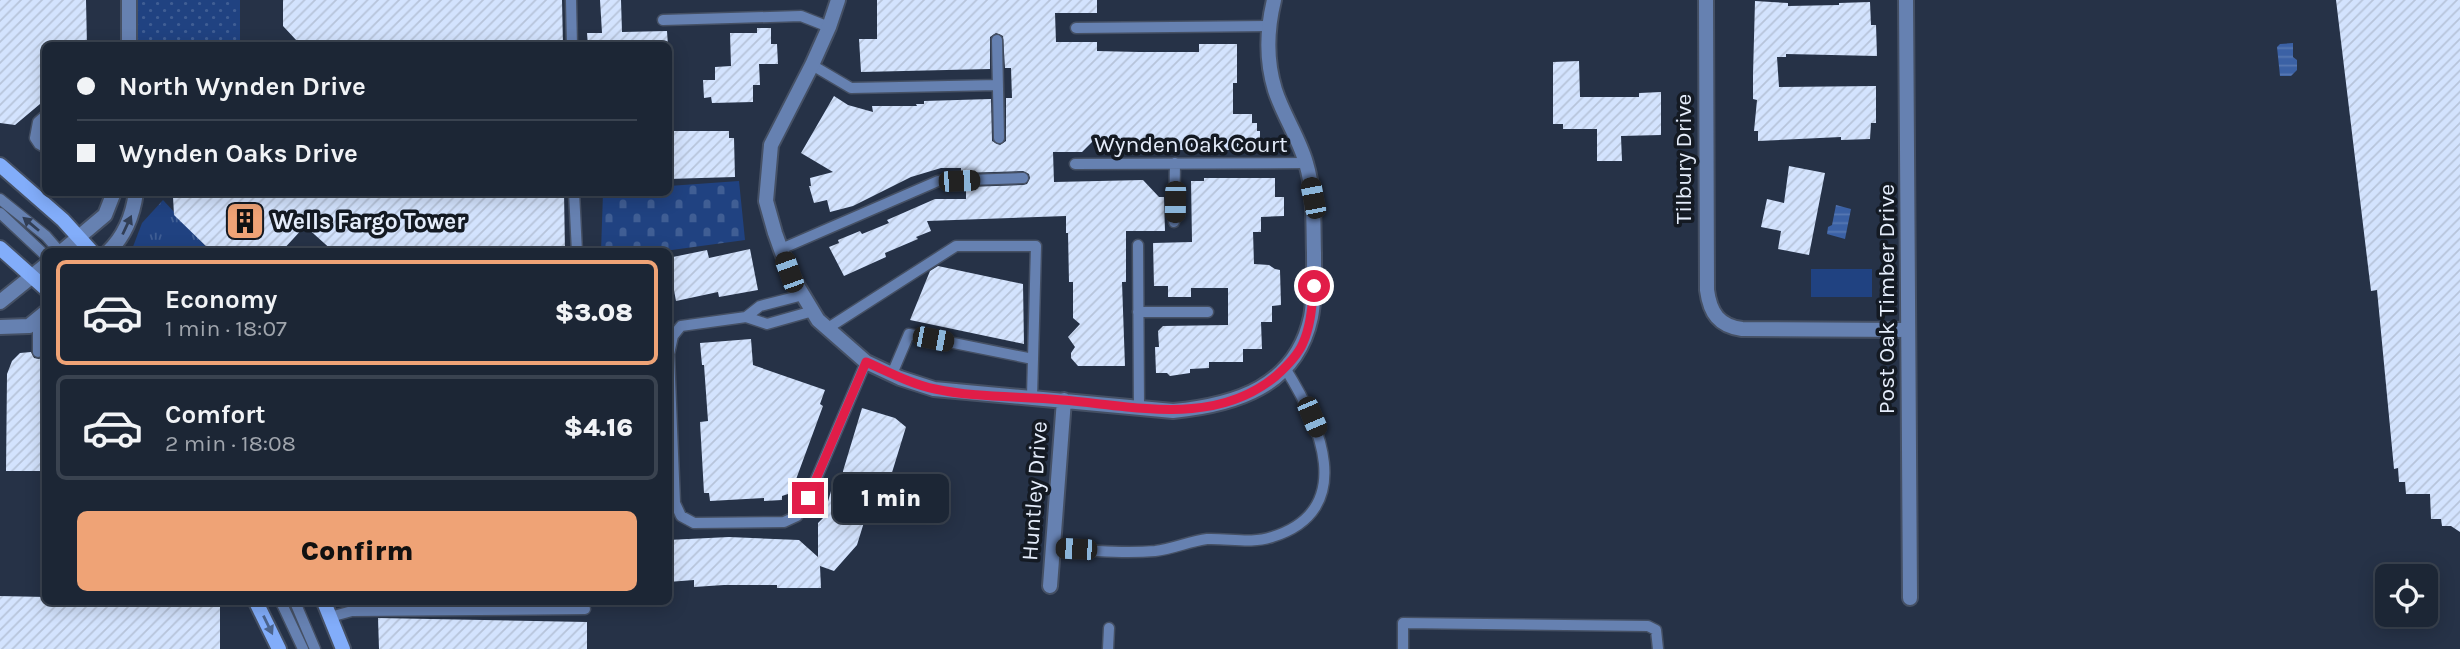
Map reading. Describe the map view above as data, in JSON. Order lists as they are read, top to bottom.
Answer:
{
  "streets": {
    "street": ["Tilbury Drive", "Post Oak Timber Drive", "Huntley Drive"],
    "lane": ["Wynden Oak Court"]
  },
  "crossings": [
    ["Tilbury Drive", "Post Oak Timber Drive"]
  ],
  "places": {
    "building": ["Wells Fargo Tower"]
  },
  "page": {
    "banner": ["North Wynden Drive", "Wynden Oaks Drive"],
    "list": [
      {
        "name": "Economy",
        "note": "1 min · 18:07",
        "value": "$3.08"
      },
      {
        "name": "Comfort",
        "note": "2 min · 18:08",
        "value": "$4.16"
      }
    ],
    "bubble": "1 min",
    "buttons": "Confirm"
  }
}
